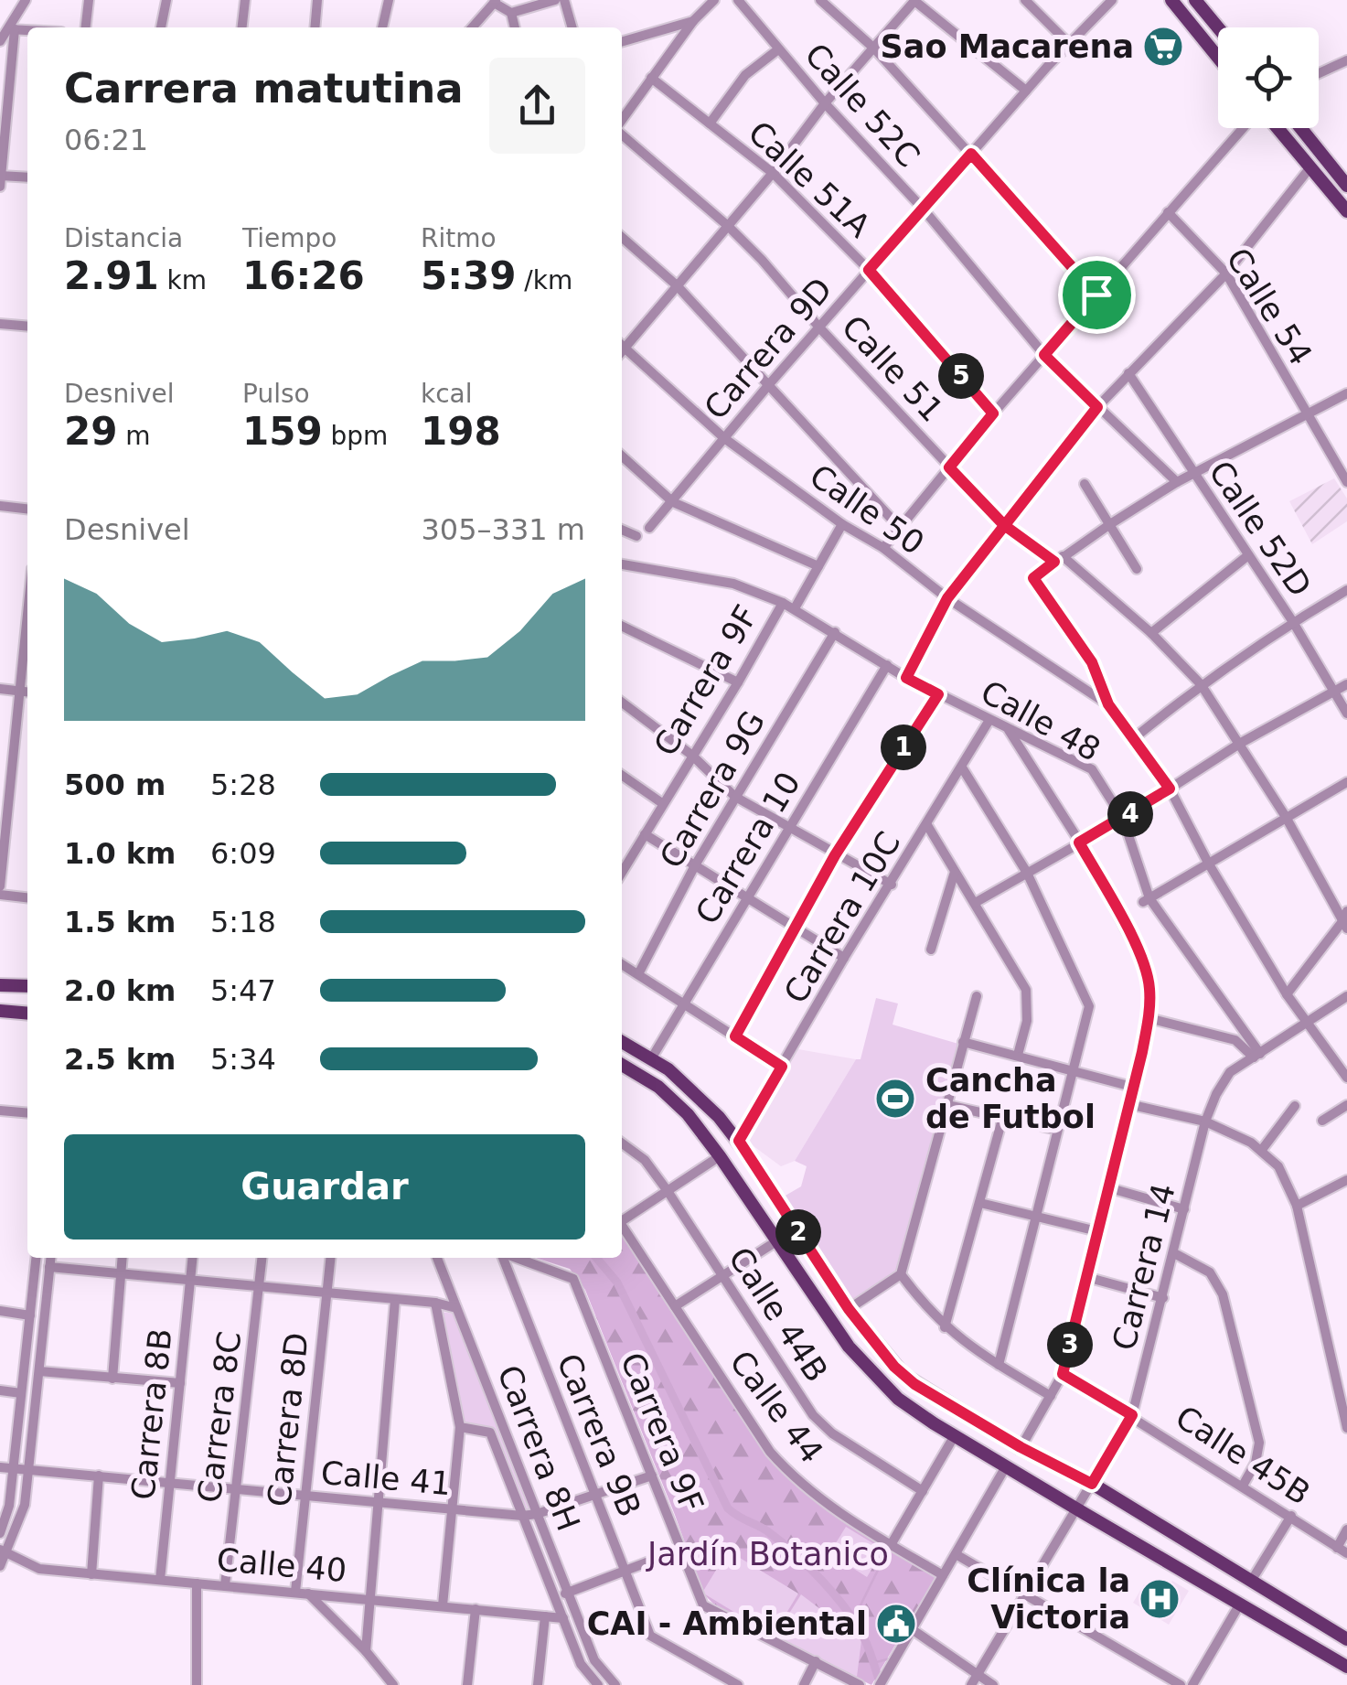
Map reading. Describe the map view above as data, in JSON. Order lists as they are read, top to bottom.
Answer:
{
  "streets": {
    "street": [
      "Calle 52C",
      "Calle 51A",
      "Calle 54",
      "Carrera 9D",
      "Calle 51",
      "Calle 50",
      "Calle 52D",
      "Carrera 9F",
      "Calle 48",
      "Carrera 9G",
      "Carrera 10",
      "Carrera 10C",
      "Carrera 14",
      "Calle 44B",
      "Calle 44",
      "Carrera 8B",
      "Carrera 8C",
      "Carrera 8D",
      "Carrera 9B",
      "Carrera 8H",
      "Calle 45B",
      "Calle 41",
      "Calle 40"
    ]
  },
  "crossings": [
    ["Calle 52C", "Carrera 9D"],
    ["Calle 51A", "Carrera 9D"],
    ["Carrera 9D", "Calle 51"],
    ["Carrera 9D", "Calle 50"],
    ["Calle 50", "Carrera 9F"],
    ["Calle 50", "Carrera 14"],
    ["Carrera 9F", "Calle 48"],
    ["Carrera 9F", "Calle 41"],
    ["Calle 48", "Carrera 9G"],
    ["Calle 48", "Carrera 10"],
    ["Calle 48", "Carrera 10C"],
    ["Calle 48", "Carrera 14"],
    ["Carrera 14", "Calle 45B"],
    ["Carrera 8B", "Calle 41"],
    ["Carrera 8B", "Calle 40"],
    ["Carrera 8C", "Calle 41"],
    ["Carrera 8C", "Calle 40"],
    ["Carrera 8D", "Calle 41"],
    ["Carrera 8D", "Calle 40"],
    ["Carrera 9B", "Calle 41"],
    ["Carrera 8H", "Calle 41"],
    ["Carrera 8H", "Calle 40"]
  ],
  "parks": ["Jardín Botanico"],
  "places": {
    "supermarket": ["Sao Macarena"],
    "sports": ["Cancha de Futbol"],
    "hospital": ["Clínica la Victoria"],
    "public building": ["CAI - Ambiental"]
  },
  "page": {
    "heading": ["Carrera matutina", "06:21"],
    "stats": [
      ["Distancia", "2.91 km"],
      ["Tiempo", "16:26"],
      ["Ritmo", "5:39 /km"],
      ["Desnivel", "29 m"],
      ["Pulso", "159 bpm"],
      ["kcal", "198"]
    ],
    "pins": [
      "5",
      "1",
      "4",
      "2",
      "3"
    ],
    "chart": ["Desnivel", "305–331 m"],
    "list": [
      {
        "name": "500 m",
        "note": "5:28"
      },
      {
        "name": "1.0 km",
        "note": "6:09"
      },
      {
        "name": "1.5 km",
        "note": "5:18"
      },
      {
        "name": "2.0 km",
        "note": "5:47"
      },
      {
        "name": "2.5 km",
        "note": "5:34"
      }
    ],
    "buttons": "Guardar"
  }
}
